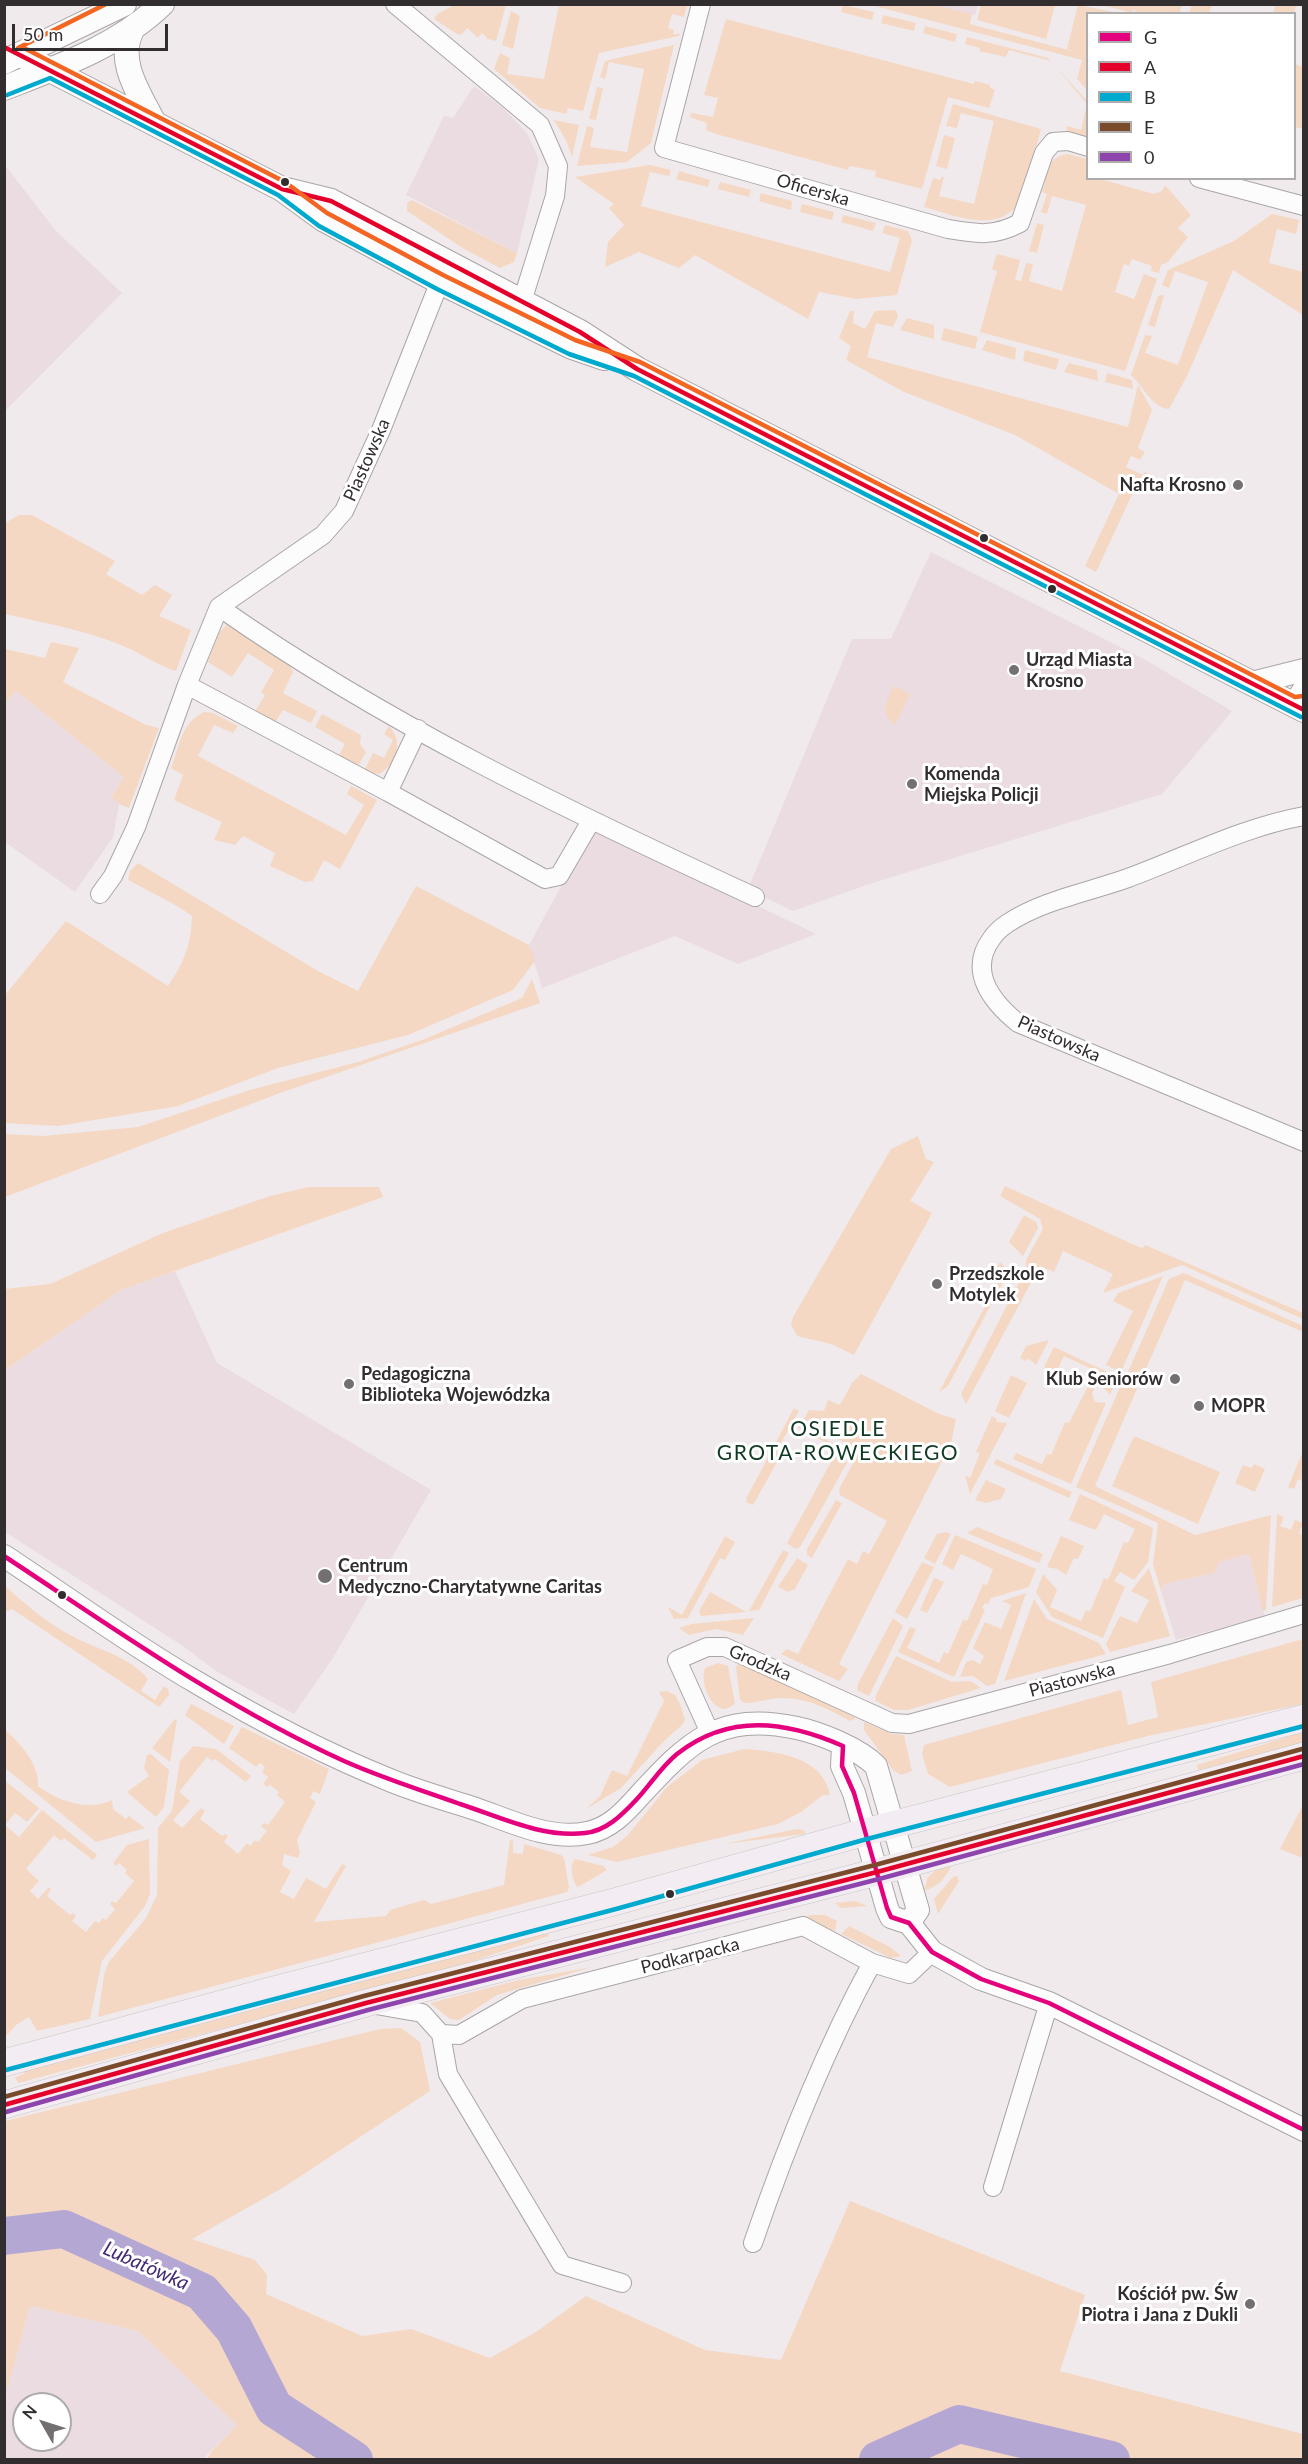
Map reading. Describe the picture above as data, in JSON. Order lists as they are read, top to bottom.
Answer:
{
  "streets": {
    "main road": ["Podkarpacka"],
    "street": ["Oficerska", "Piastowska", "Grodzka"]
  },
  "crossings": [
    ["Piastowska", "Grodzka"]
  ],
  "districts": ["OSIEDLE GROTA-ROWECKIEGO"],
  "water": ["Lubatówka"],
  "places": [
    "Nafta Krosno",
    "Urząd Miasta Krosno",
    "Komenda Miejska Policji",
    "Przedszkole Motylek",
    "Klub Seniorów",
    "Pedagogiczna Biblioteka Wojewódzka",
    "MOPR",
    "Centrum Medyczno-Charytatywne Caritas",
    "Kościół pw. Św Piotra i Jana z Dukli"
  ],
  "lines": [
    "transit line A",
    "transit line B",
    "transit line G",
    "transit line E",
    "transit line 0"
  ],
  "legend": [
    "G",
    "A",
    "B",
    "E",
    "0"
  ],
  "scale_bar": "50 m",
  "north": "top left"
}
